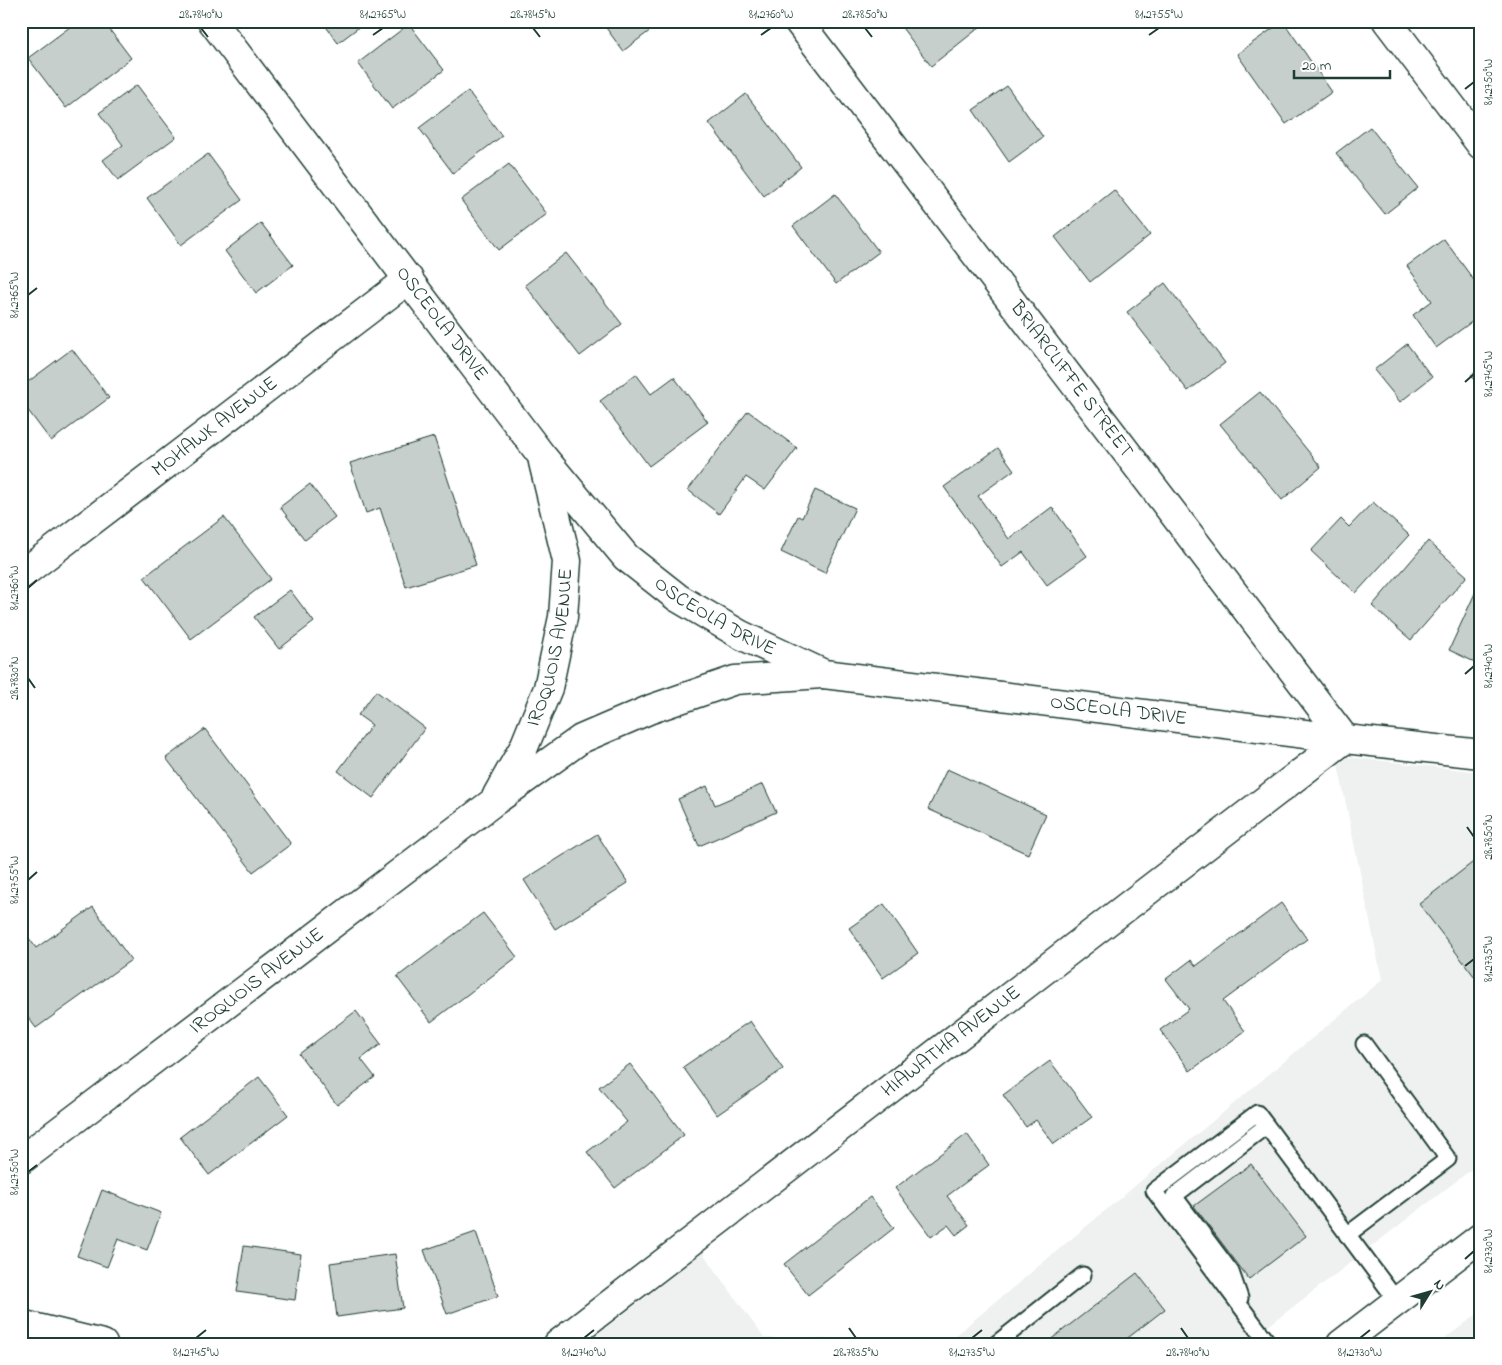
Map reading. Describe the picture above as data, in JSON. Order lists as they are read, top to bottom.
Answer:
{
  "streets": {
    "street": [
      "OSCEOLA DRIVE",
      "BRIARCLIFFE STREET",
      "MOHAWK AVENUE",
      "IROQUOIS AVENUE",
      "HIAWATHA AVENUE"
    ]
  },
  "crossings": [
    ["OSCEOLA DRIVE", "BRIARCLIFFE STREET"],
    ["OSCEOLA DRIVE", "MOHAWK AVENUE"],
    ["OSCEOLA DRIVE", "IROQUOIS AVENUE"],
    ["OSCEOLA DRIVE", "HIAWATHA AVENUE"],
    ["BRIARCLIFFE STREET", "HIAWATHA AVENUE"]
  ],
  "scale_bar": "20 m",
  "north": "top right",
  "coordinates": [
    "28.7840°N",
    "81.2765°W",
    "28.7845°N",
    "81.2760°W",
    "28.7850°N",
    "81.2755°W",
    "81.2750°W",
    "81.2745°W",
    "81.2740°W",
    "28.7830°N",
    "81.2735°W",
    "81.2730°W",
    "28.7835°N"
  ]
}
